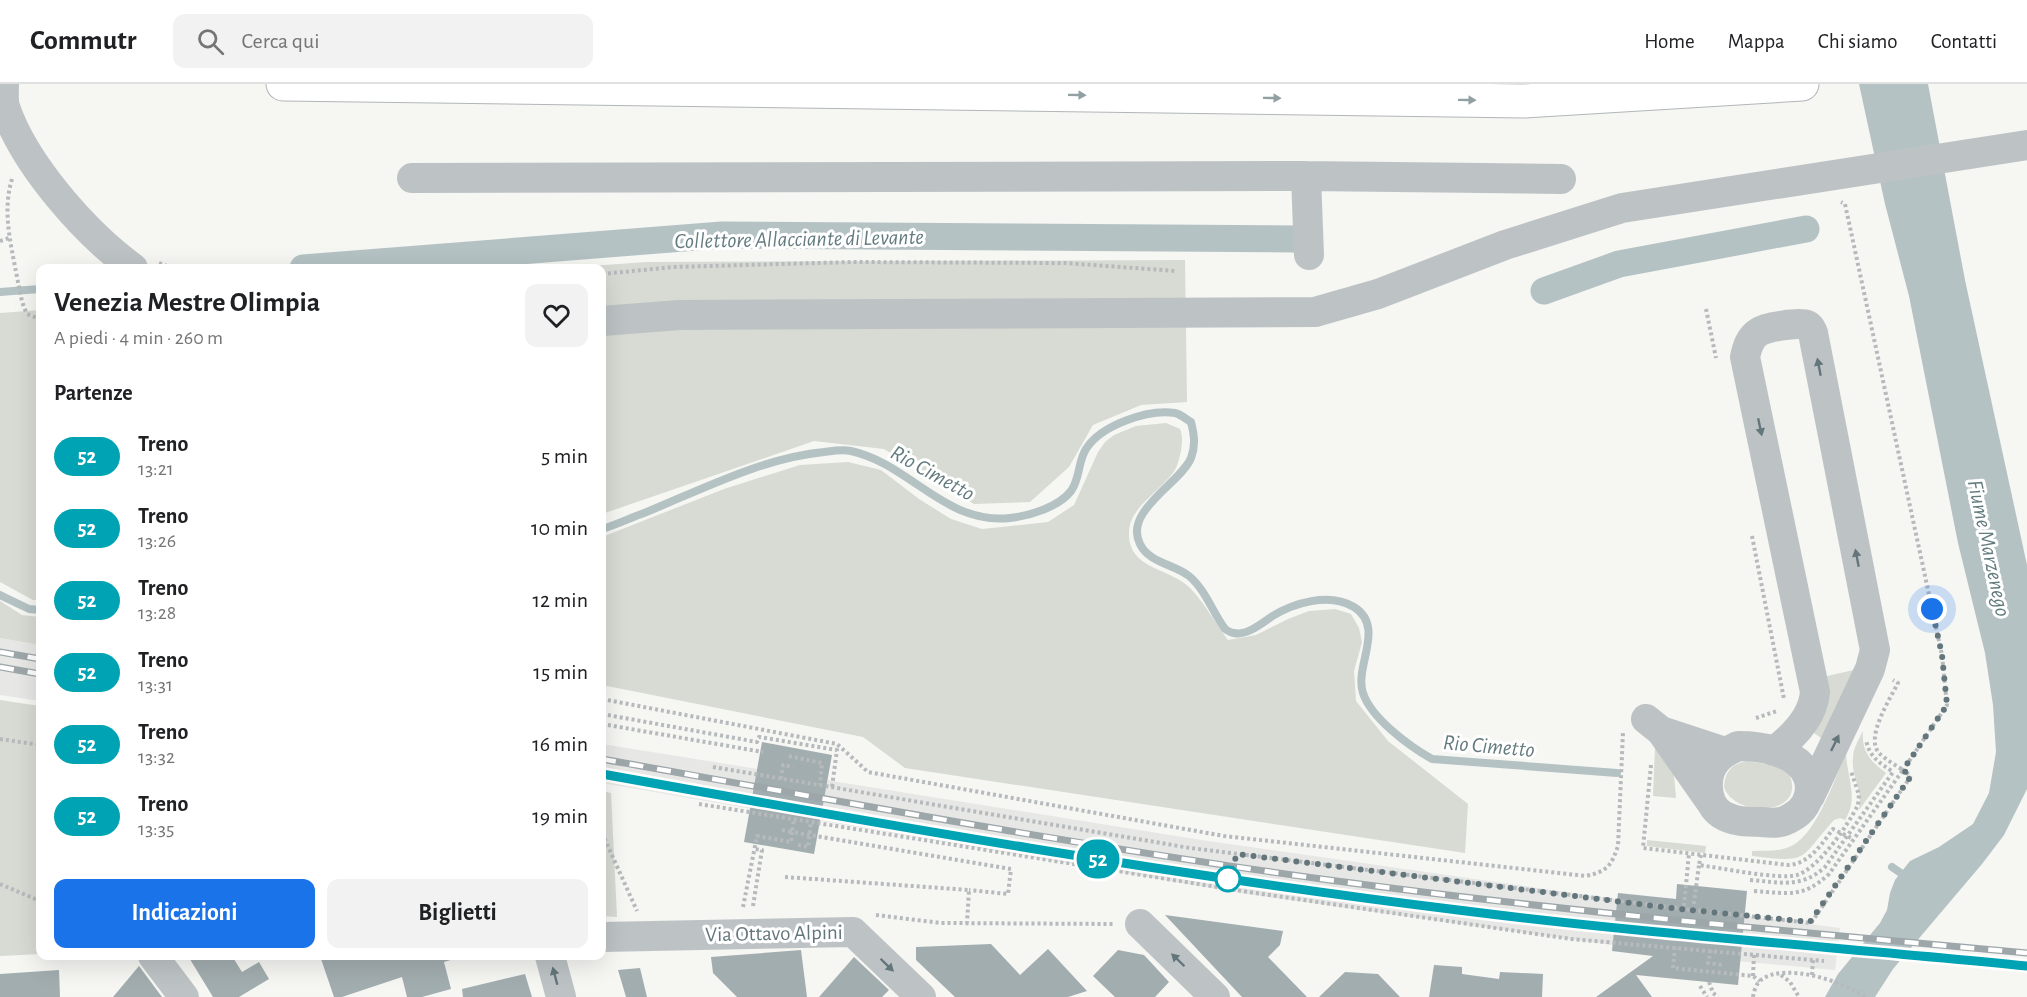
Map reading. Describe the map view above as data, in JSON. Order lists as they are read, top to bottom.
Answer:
{
  "streets": {
    "street": ["Via Ottavo Alpini"]
  },
  "water": ["Collettore Allacciante di Levante", "Rio Cimetto", "Fiume Marzenego"],
  "page": {
    "header": "Commutr",
    "search": "Cerca qui",
    "nav": [
      "Home",
      "Mappa",
      "Chi siamo",
      "Contatti"
    ],
    "on_map": "52",
    "heading": [
      ["Venezia Mestre Olimpia", "A piedi · 4 min · 260 m"],
      "Partenze"
    ],
    "list": [
      {
        "mark": "52",
        "name": "Treno",
        "note": "13:21",
        "value": "5 min"
      },
      {
        "mark": "52",
        "name": "Treno",
        "note": "13:26",
        "value": "10 min"
      },
      {
        "mark": "52",
        "name": "Treno",
        "note": "13:28",
        "value": "12 min"
      },
      {
        "mark": "52",
        "name": "Treno",
        "note": "13:31",
        "value": "15 min"
      },
      {
        "mark": "52",
        "name": "Treno",
        "note": "13:32",
        "value": "16 min"
      },
      {
        "mark": "52",
        "name": "Treno",
        "note": "13:35",
        "value": "19 min"
      }
    ],
    "buttons": ["Indicazioni", "Biglietti"]
  }
}
